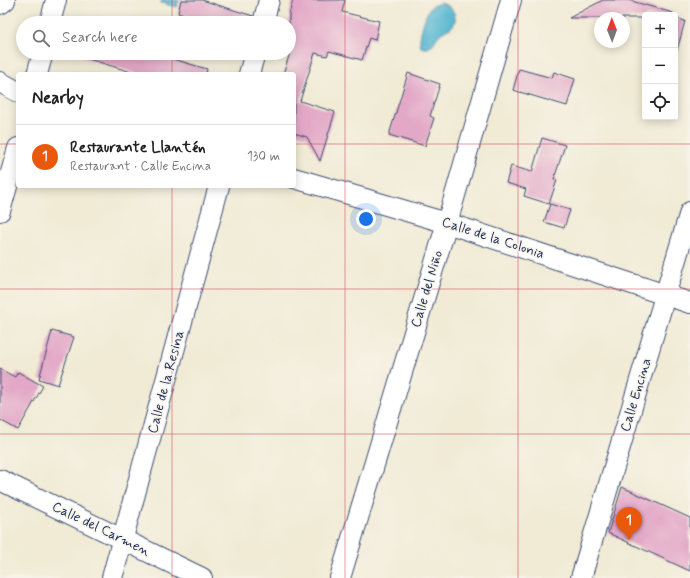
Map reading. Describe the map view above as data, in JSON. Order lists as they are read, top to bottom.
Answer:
{
  "streets": {
    "street": [
      "Calle de la Colonia",
      "Calle del Niño",
      "Calle de la Resina",
      "Calle Encina",
      "Calle del Carmen"
    ]
  },
  "crossings": [
    ["Calle de la Colonia", "Calle del Niño"],
    ["Calle de la Colonia", "Calle Encina"],
    ["Calle de la Resina", "Calle del Carmen"]
  ],
  "north": "top",
  "page": {
    "map_buttons": ["+", "−"],
    "search": "Search here",
    "heading": "Nearby",
    "list": [
      {
        "mark": "1",
        "name": "Restaurante Llantén",
        "note": "Restaurant · Calle Encina",
        "value": "130 m"
      }
    ],
    "pins": "1"
  }
}
